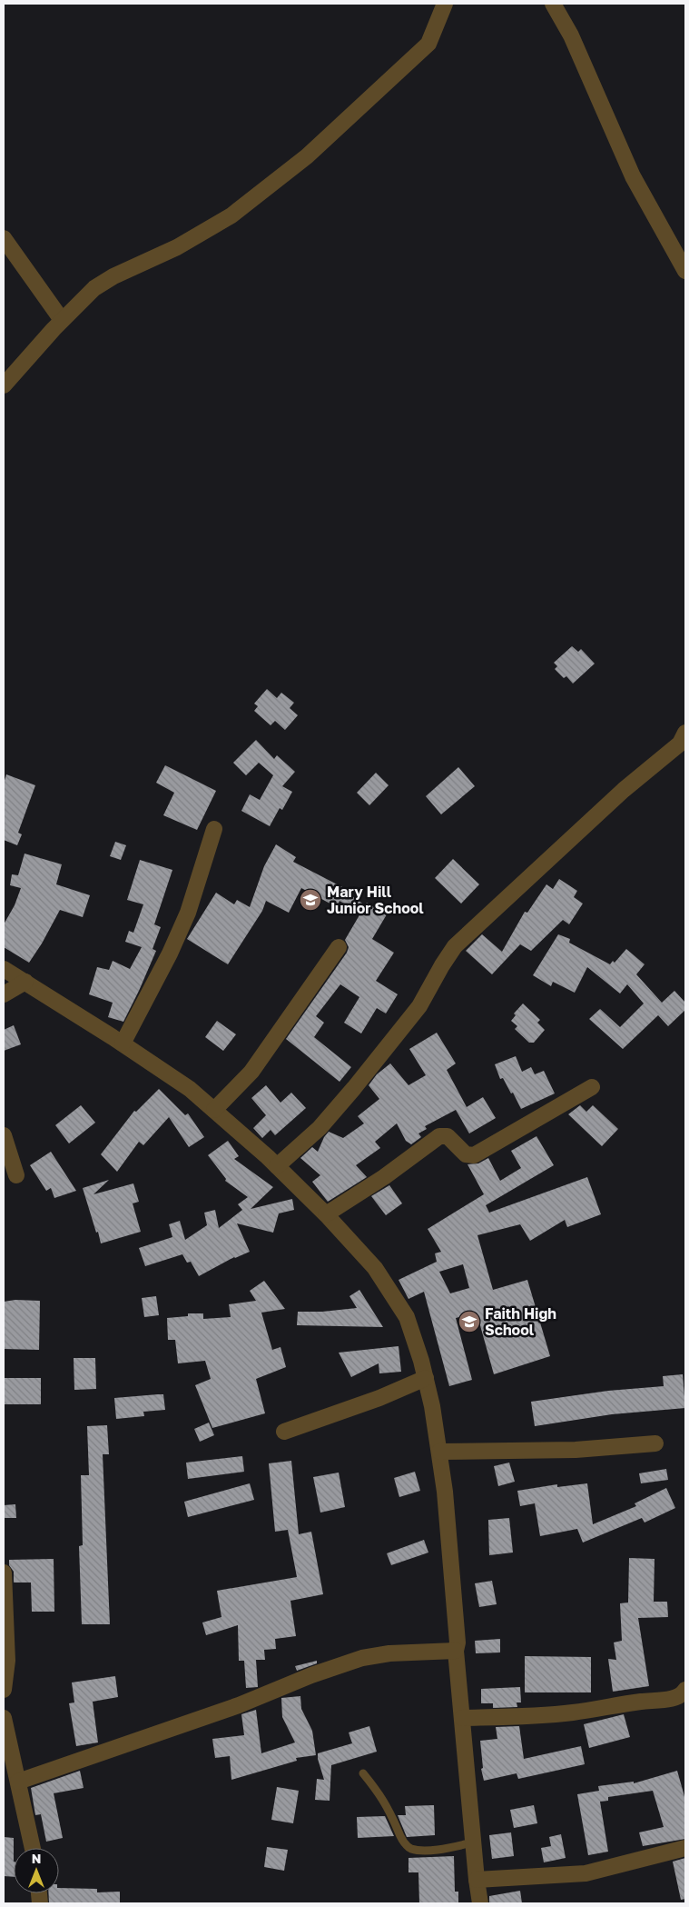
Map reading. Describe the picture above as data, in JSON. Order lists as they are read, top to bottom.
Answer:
{
  "places": {
    "school or university": ["Mary Hill Junior School", "Faith High School"]
  },
  "north": "top"
}
